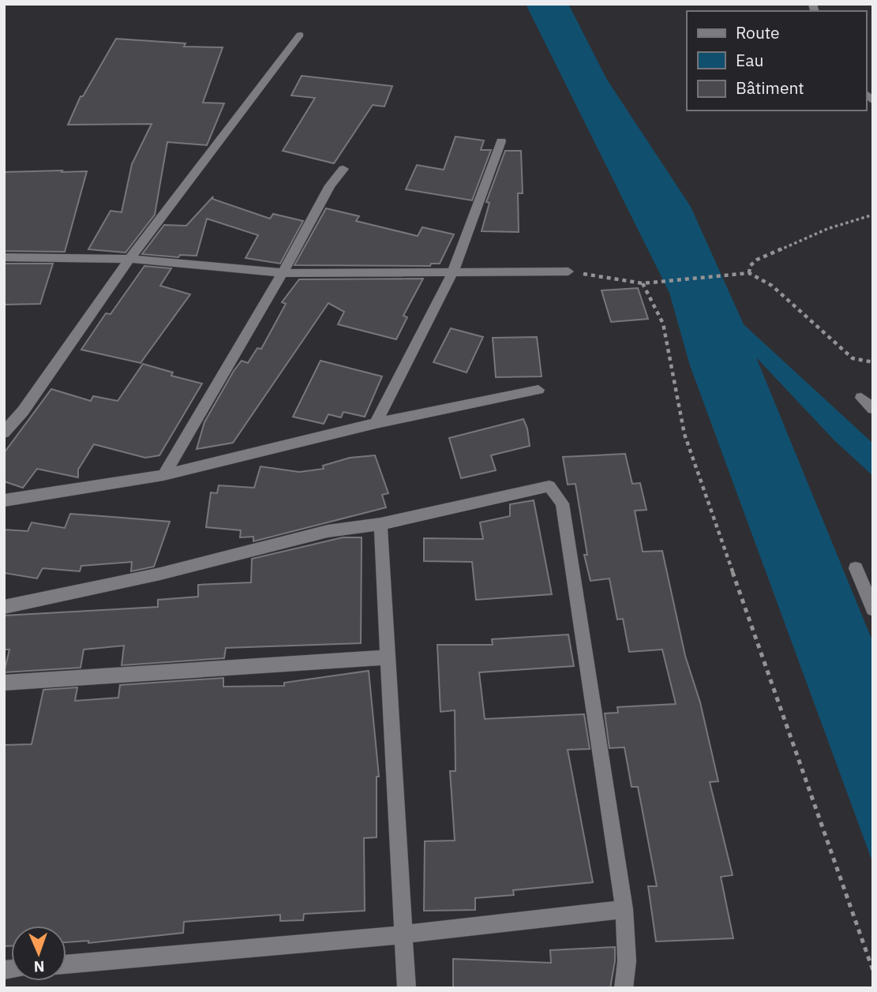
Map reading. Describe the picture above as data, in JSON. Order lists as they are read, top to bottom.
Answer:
{
  "legend": ["Route", "Eau", "Bâtiment"],
  "north": "bottom"
}
